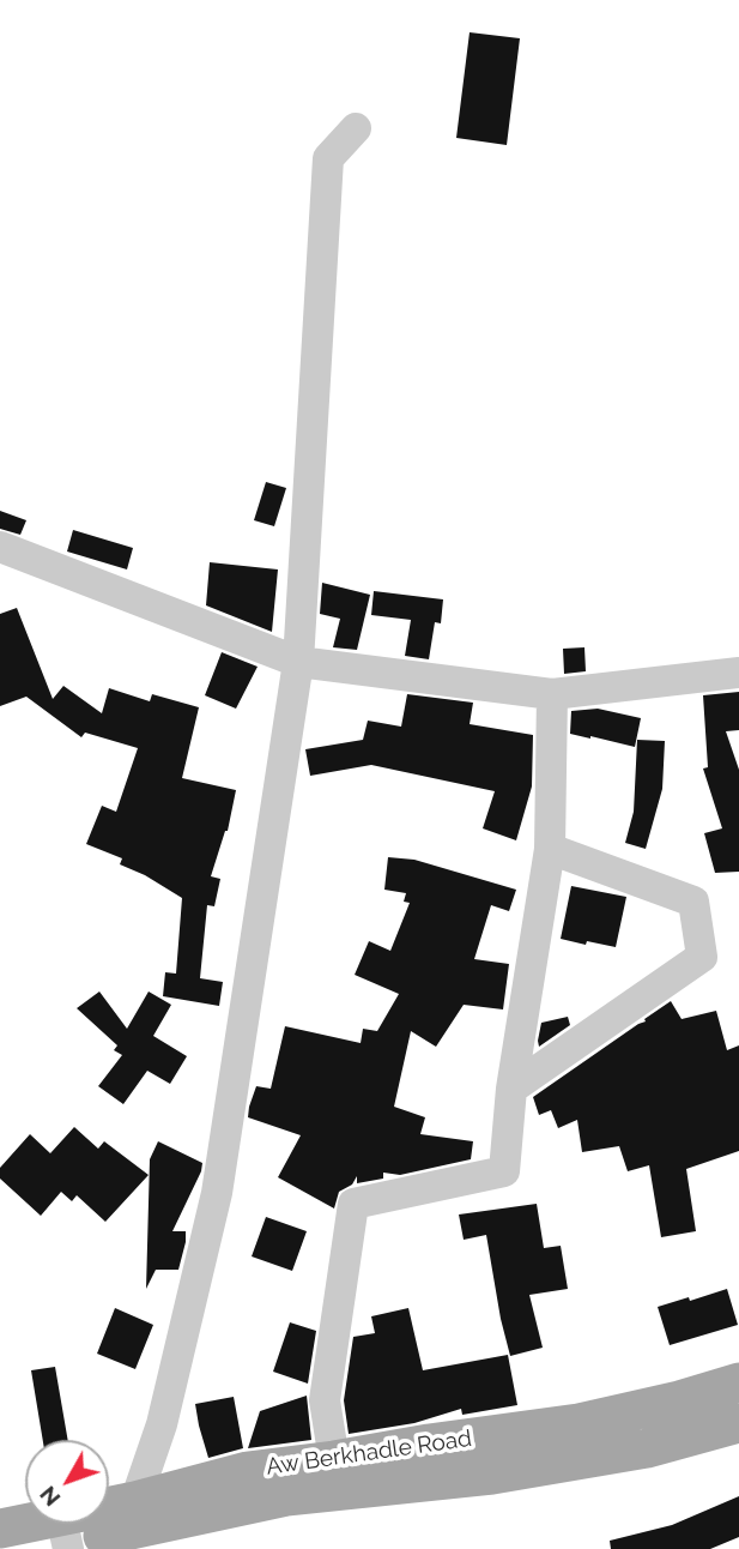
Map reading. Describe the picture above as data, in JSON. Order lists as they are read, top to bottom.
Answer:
{
  "streets": {
    "main road": ["Aw Berkhadle Road"]
  },
  "north": "bottom left"
}
